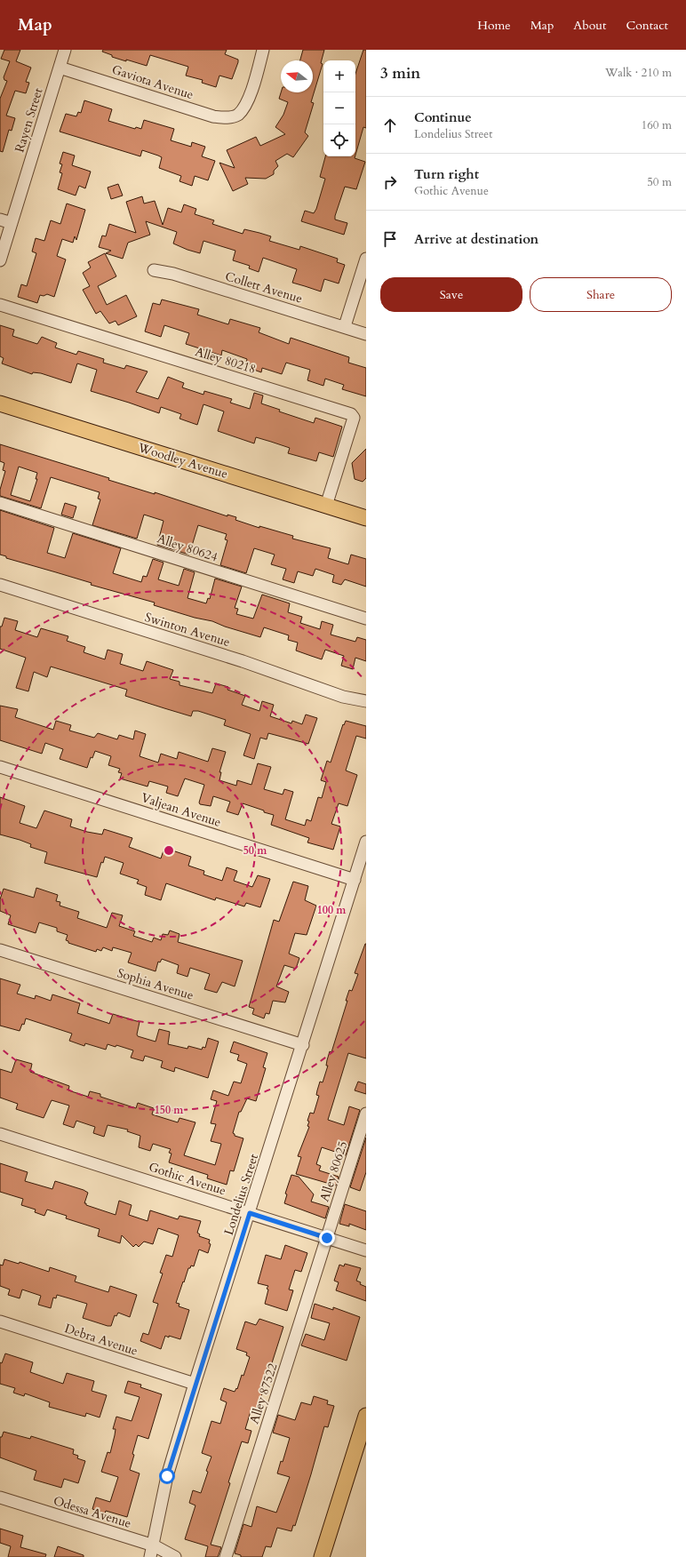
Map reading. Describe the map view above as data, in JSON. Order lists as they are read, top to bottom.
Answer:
{
  "streets": {
    "main road": ["Woodley Avenue"],
    "street": [
      "Gaviota Avenue",
      "Rayen Street",
      "Collett Avenue",
      "Alley 80218",
      "Alley 80624",
      "Swinton Avenue",
      "Valjean Avenue",
      "Sophia Avenue",
      "Alley 80625",
      "Gothic Avenue",
      "Londelius Street",
      "Debra Avenue",
      "Alley 87522",
      "Odessa Avenue"
    ]
  },
  "crossings": [
    ["Gaviota Avenue", "Rayen Street"],
    ["Alley 80218", "Woodley Avenue"],
    ["Valjean Avenue", "Londelius Street"],
    ["Sophia Avenue", "Londelius Street"],
    ["Alley 80625", "Gothic Avenue"],
    ["Alley 80625", "Alley 87522"],
    ["Gothic Avenue", "Londelius Street"],
    ["Gothic Avenue", "Alley 87522"],
    ["Londelius Street", "Debra Avenue"],
    ["Londelius Street", "Odessa Avenue"]
  ],
  "north": "left",
  "page": {
    "header": "Map",
    "nav": [
      "Home",
      "Map",
      "About",
      "Contact"
    ],
    "heading": ["3 min", "Walk · 210 m"],
    "map_buttons": ["+", "−"],
    "list": [
      ["Continue", "Londelius Street", "160 m"],
      ["Turn right", "Gothic Avenue", "50 m"],
      "Arrive at destination"
    ],
    "buttons": ["Save", "Share"]
  },
  "rings": ["50 m", "100 m", "150 m"]
}
